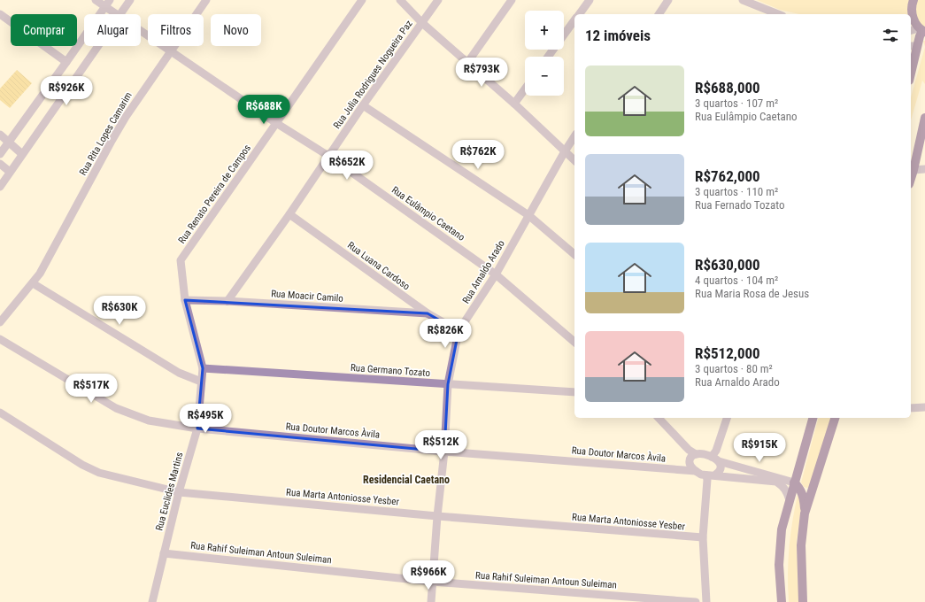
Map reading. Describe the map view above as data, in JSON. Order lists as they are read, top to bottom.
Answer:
{
  "streets": {
    "street": [
      "Rua Julia Rodrigues Nogueira Paz",
      "Rua Rita Lopes Camarim",
      "Rua Renato Pereira de Campos",
      "Rua Eulâmpio Caetano",
      "Rua Luana Cardoso",
      "Rua Arnaldo Arado",
      "Rua Moacir Camilo",
      "Rua Germano Tozato",
      "Rua Doutor Marcos Àvila",
      "Rua Euclides Martins",
      "Rua Marta Antoniosse Yesber",
      "Rua Rahif Suleiman Antoun Suleiman"
    ]
  },
  "crossings": [
    ["Rua Julia Rodrigues Nogueira Paz", "Rua Eulâmpio Caetano"],
    ["Rua Julia Rodrigues Nogueira Paz", "Rua Luana Cardoso"],
    ["Rua Julia Rodrigues Nogueira Paz", "Rua Moacir Camilo"],
    ["Rua Rita Lopes Camarim", "Rua Eulâmpio Caetano"],
    ["Rua Renato Pereira de Campos", "Rua Eulâmpio Caetano"],
    ["Rua Renato Pereira de Campos", "Rua Euclides Martins"],
    ["Rua Eulâmpio Caetano", "Rua Arnaldo Arado"],
    ["Rua Luana Cardoso", "Rua Arnaldo Arado"],
    ["Rua Luana Cardoso", "Rua Moacir Camilo"],
    ["Rua Arnaldo Arado", "Rua Germano Tozato"],
    ["Rua Arnaldo Arado", "Rua Doutor Marcos Àvila"],
    ["Rua Arnaldo Arado", "Rua Marta Antoniosse Yesber"],
    ["Rua Arnaldo Arado", "Rua Rahif Suleiman Antoun Suleiman"],
    ["Rua Moacir Camilo", "Rua Euclides Martins"],
    ["Rua Germano Tozato", "Rua Euclides Martins"],
    ["Rua Doutor Marcos Àvila", "Rua Euclides Martins"],
    ["Rua Euclides Martins", "Rua Marta Antoniosse Yesber"],
    ["Rua Euclides Martins", "Rua Rahif Suleiman Antoun Suleiman"]
  ],
  "districts": ["Residencial Caetano"],
  "page": {
    "map_buttons": ["+", "−"],
    "chip": [
      "Comprar",
      "Alugar",
      "Filtros",
      "Novo"
    ],
    "heading": "12 imóveis",
    "list": [
      {
        "name": "R$688,000",
        "note": "3 quartos · 107 m² · Rua Eulâmpio Caetano"
      },
      {
        "name": "R$762,000",
        "note": "3 quartos · 110 m² · Rua Fernado Tozato"
      },
      {
        "name": "R$630,000",
        "note": "4 quartos · 104 m² · Rua Maria Rosa de Jesus"
      },
      {
        "name": "R$512,000",
        "note": "3 quartos · 80 m² · Rua Arnaldo Arado"
      }
    ],
    "price": [
      "R$793K",
      "R$926K",
      "R$688K",
      "R$762K",
      "R$652K",
      "R$630K",
      "R$826K",
      "R$517K",
      "R$495K",
      "R$512K",
      "R$915K",
      "R$966K"
    ]
  }
}
